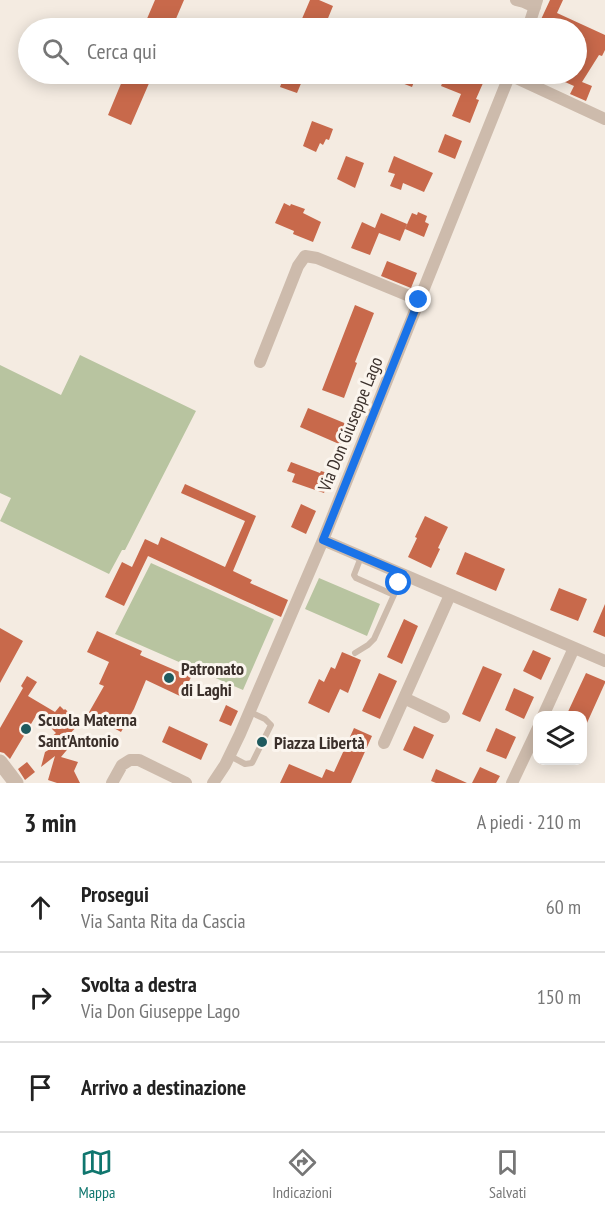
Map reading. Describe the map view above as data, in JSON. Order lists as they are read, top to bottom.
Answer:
{
  "streets": {
    "street": ["Via Don Giuseppe Lago"]
  },
  "places": ["Patronato di Laghi", "Scuola Materna Sant'Antonio", "Piazza Libertà"],
  "page": {
    "search": "Cerca qui",
    "heading": ["3 min", "A piedi · 210 m"],
    "list": [
      ["Prosegui", "Via Santa Rita da Cascia", "60 m"],
      ["Svolta a destra", "Via Don Giuseppe Lago", "150 m"],
      "Arrivo a destinazione"
    ],
    "nav": ["Mappa", "Indicazioni", "Salvati"]
  }
}
